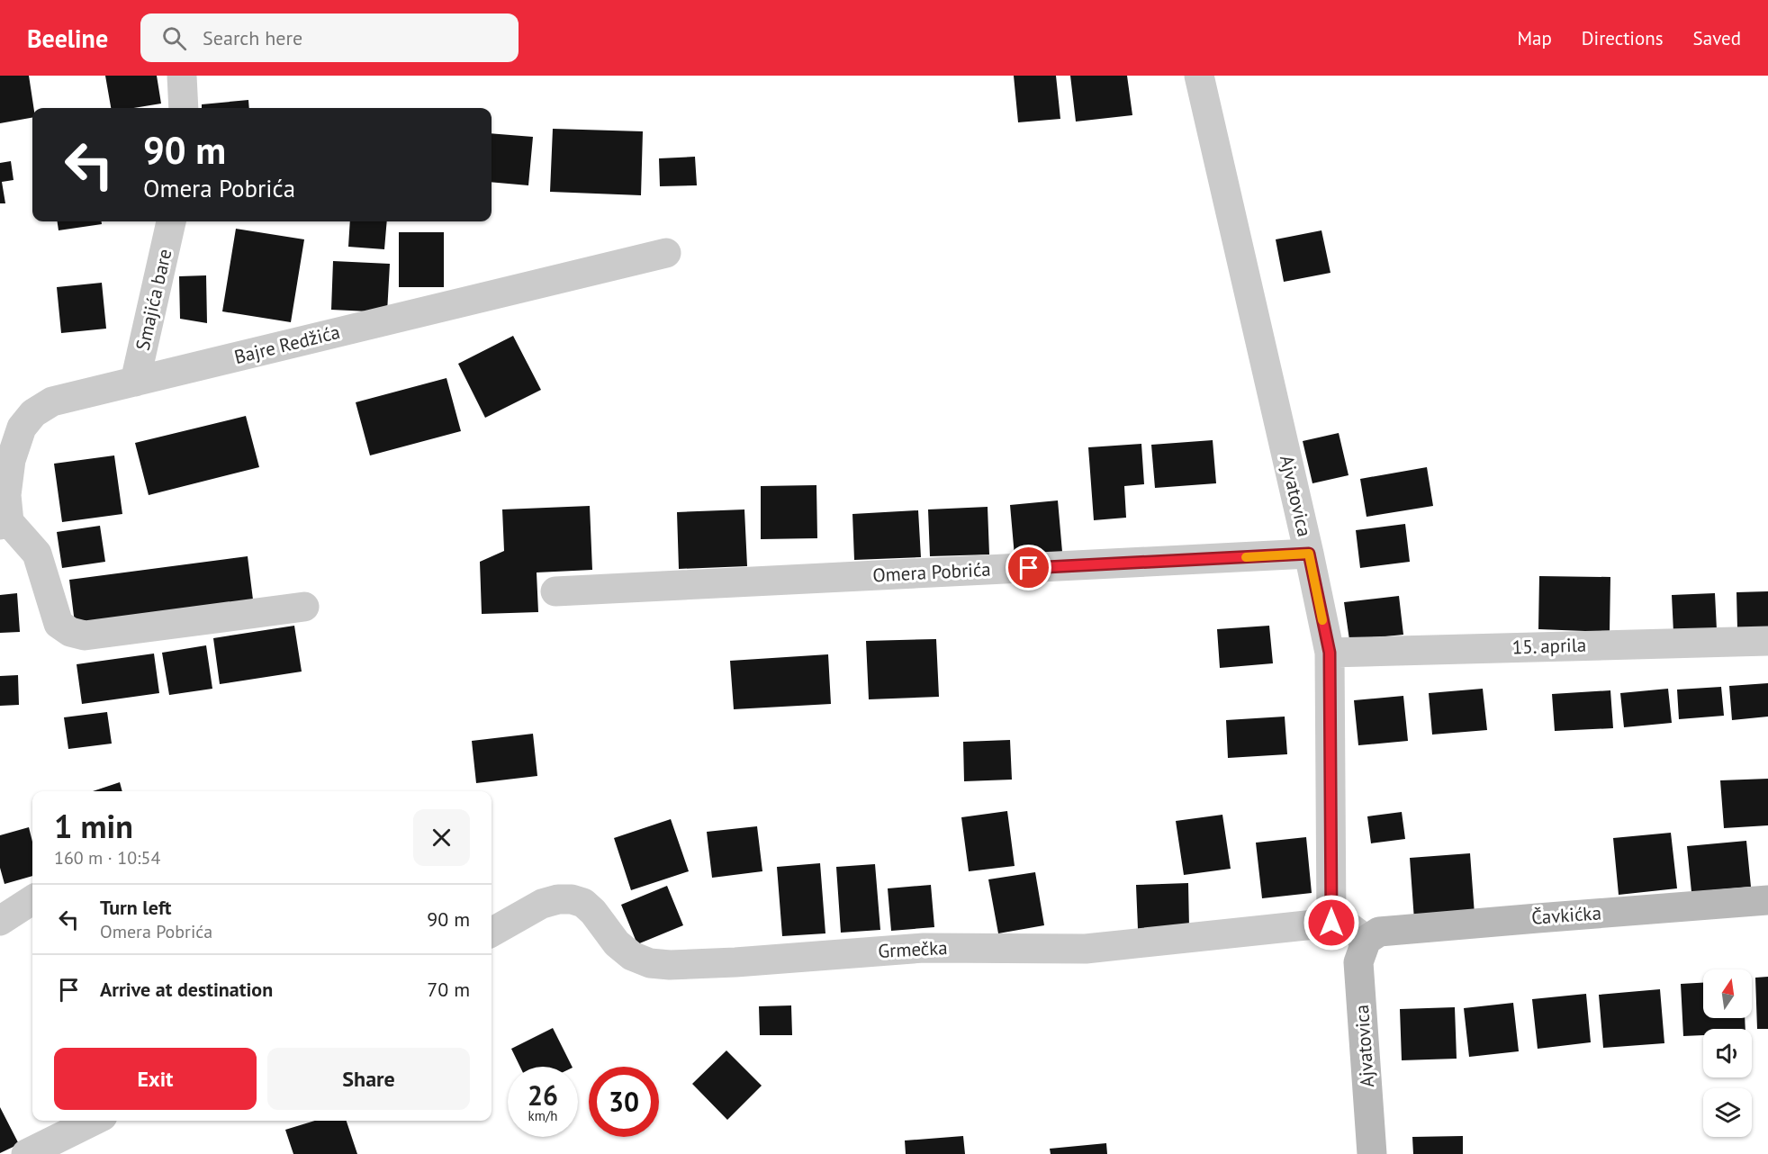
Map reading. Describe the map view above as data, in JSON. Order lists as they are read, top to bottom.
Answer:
{
  "streets": {
    "street": [
      "Smajića bare",
      "Bajre Redžića",
      "Ajvatovica",
      "Omera Pobrića",
      "15. aprila",
      "Čavkićka",
      "Grmečka"
    ]
  },
  "crossings": [
    ["Smajića bare", "Bajre Redžića"],
    ["Ajvatovica", "Omera Pobrića"],
    ["Ajvatovica", "15. aprila"],
    ["Ajvatovica", "Čavkićka"],
    ["Ajvatovica", "Grmečka"],
    ["Čavkićka", "Grmečka"]
  ],
  "north": "top",
  "page": {
    "header": "Beeline",
    "search": "Search here",
    "nav": ["Map", "Directions", "Saved"],
    "turn": ["90 m", "Omera Pobrića"],
    "heading": ["1 min", "160 m · 10:54"],
    "list": [
      {
        "name": "Turn left",
        "note": "Omera Pobrića",
        "value": "90 m"
      },
      {
        "name": "Arrive at destination",
        "value": "70 m"
      }
    ],
    "buttons": ["Exit", "Share"],
    "speed": "26 km/h",
    "limit": "30"
  }
}
